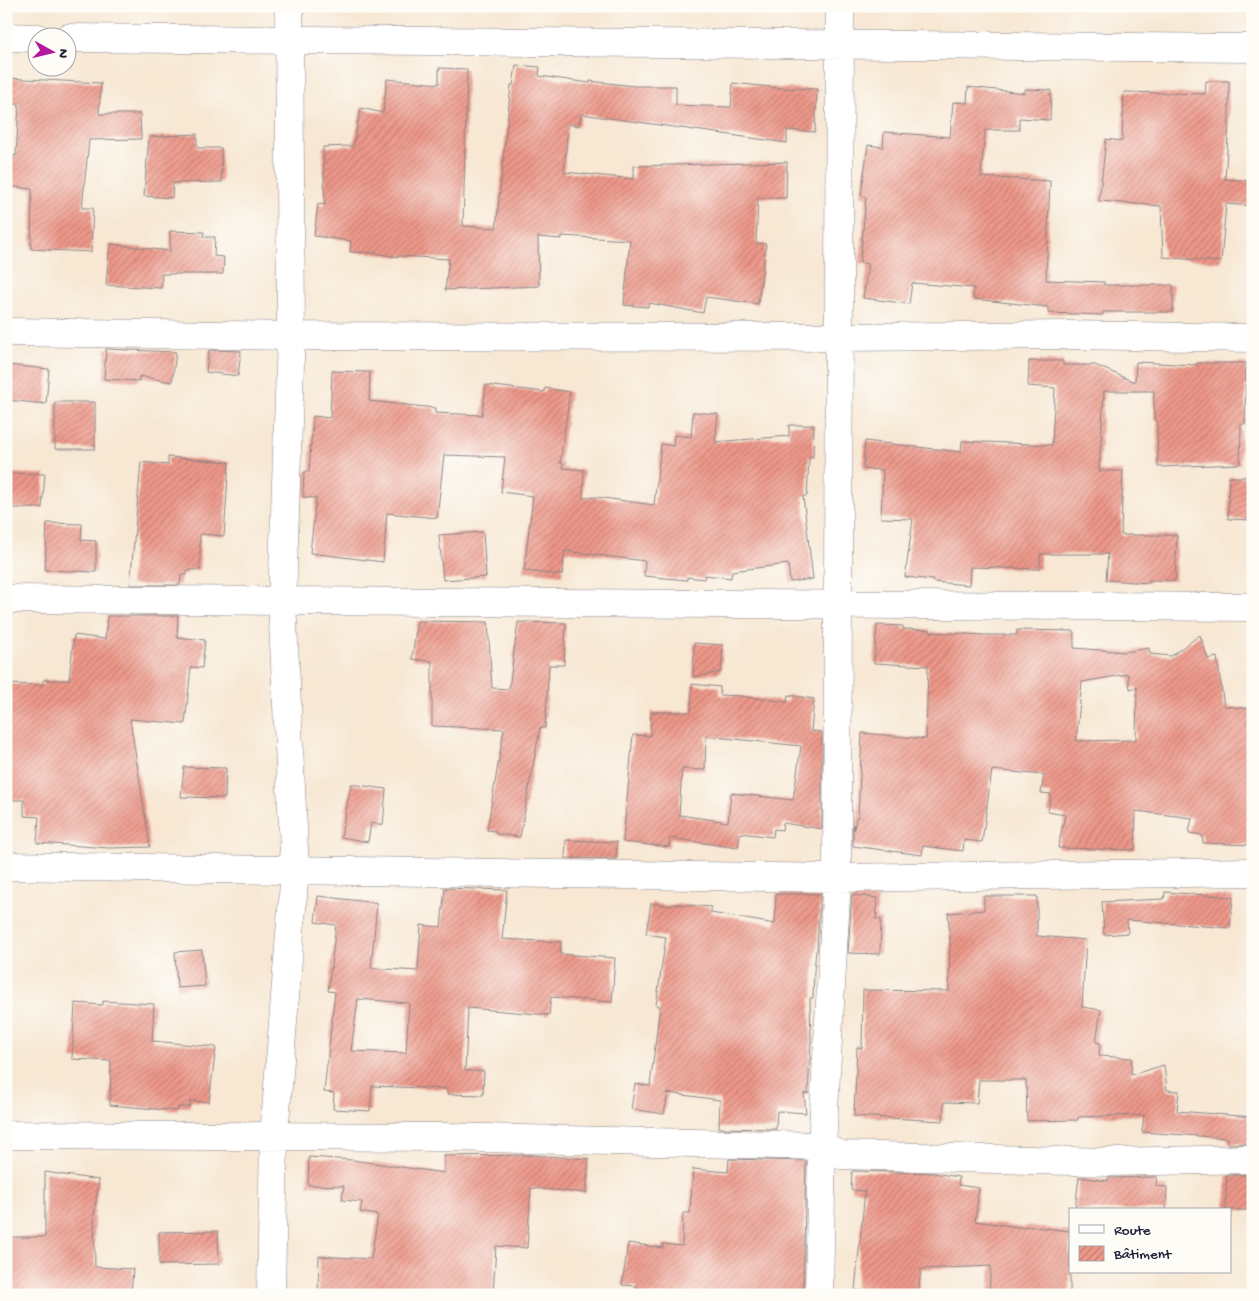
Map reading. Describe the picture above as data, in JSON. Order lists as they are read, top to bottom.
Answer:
{
  "legend": ["Route", "Bâtiment"],
  "north": "right"
}
